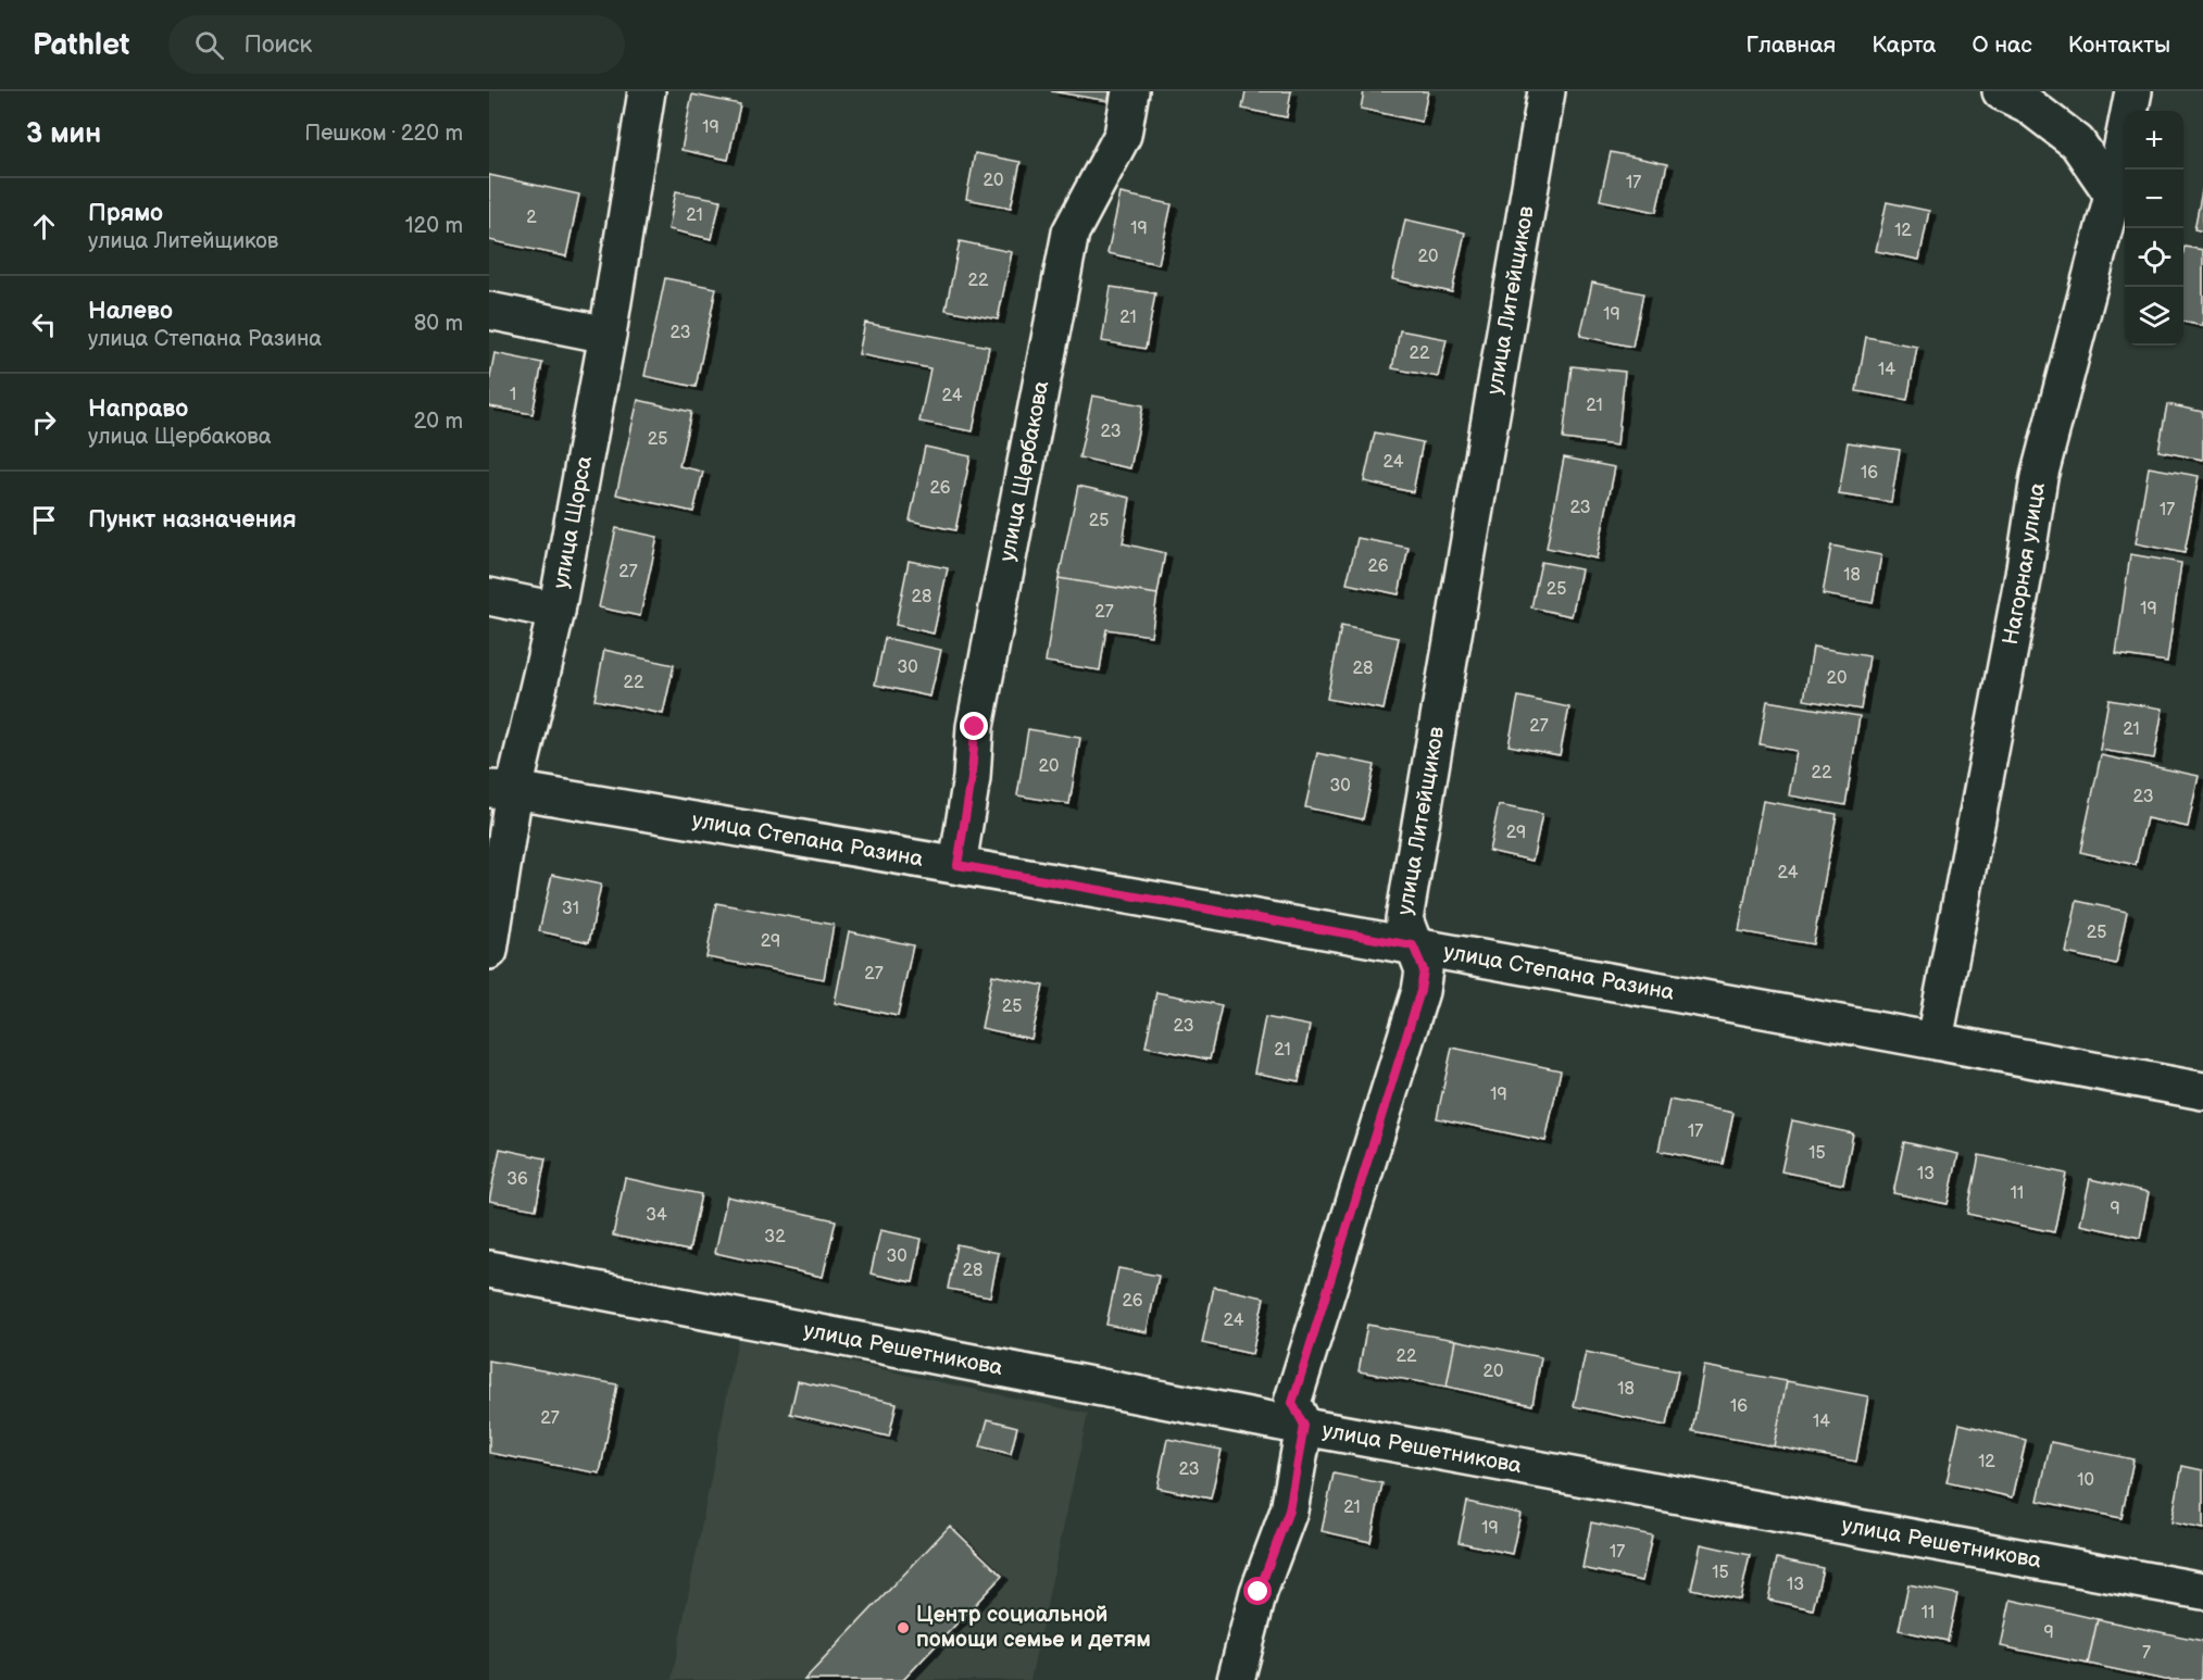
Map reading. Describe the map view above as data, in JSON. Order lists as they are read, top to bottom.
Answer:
{
  "streets": {
    "street": [
      "улица Литейщиков",
      "улица Щербакова",
      "улица Щорса",
      "Нагорная улица",
      "улица Степана Разина",
      "улица Решетникова"
    ]
  },
  "crossings": [
    ["улица Литейщиков", "улица Степана Разина"],
    ["улица Литейщиков", "улица Решетникова"],
    ["улица Щербакова", "улица Степана Разина"],
    ["улица Щорса", "улица Степана Разина"],
    ["Нагорная улица", "улица Степана Разина"]
  ],
  "places": ["Центр социальной помощи семье и детям"],
  "house_numbers": [
    "19",
    "20",
    "17",
    "21",
    "2",
    "19",
    "12",
    "20",
    "22",
    "19",
    "21",
    "23",
    "22",
    "14",
    "1",
    "24",
    "21",
    "23",
    "25",
    "24",
    "16",
    "26",
    "23",
    "17",
    "25",
    "26",
    "27",
    "18",
    "25",
    "28",
    "19",
    "27",
    "30",
    "28",
    "20",
    "22",
    "27",
    "21",
    "20",
    "22",
    "30",
    "23",
    "29",
    "24",
    "31",
    "25",
    "29",
    "27",
    "25",
    "23",
    "21",
    "19",
    "17",
    "15",
    "13",
    "36",
    "11",
    "9",
    "34",
    "32",
    "30",
    "28",
    "26",
    "24",
    "22",
    "20",
    "18",
    "16",
    "27",
    "14",
    "12",
    "23",
    "10",
    "21",
    "19",
    "17",
    "15",
    "13",
    "11",
    "9",
    "7"
  ],
  "page": {
    "header": "Pathlet",
    "search": "Поиск",
    "nav": [
      "Главная",
      "Карта",
      "О нас",
      "Контакты"
    ],
    "heading": ["3 мин", "Пешком · 220 m"],
    "map_buttons": ["+", "−"],
    "list": [
      ["Прямо", "улица Литейщиков", "120 m"],
      ["Налево", "улица Степана Разина", "80 m"],
      ["Направо", "улица Щербакова", "20 m"],
      "Пункт назначения"
    ]
  }
}
